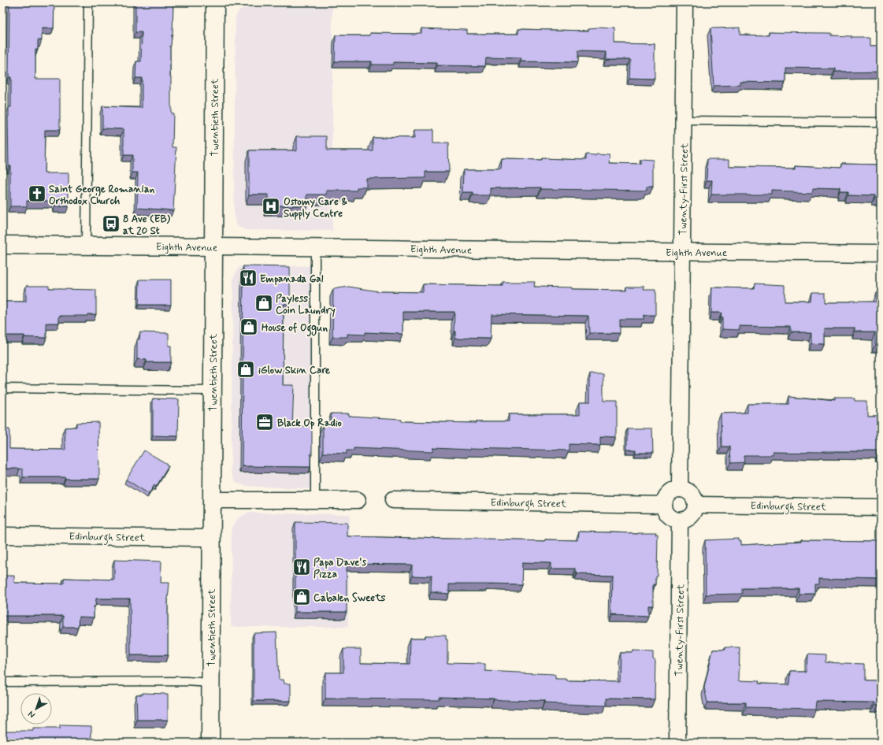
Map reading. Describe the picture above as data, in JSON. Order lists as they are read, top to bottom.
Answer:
{
  "streets": {
    "main road": ["Twentieth Street", "Eighth Avenue"],
    "street": ["Twenty-First Street", "Edinburgh Street"]
  },
  "crossings": [
    ["Twentieth Street", "Eighth Avenue"],
    ["Twentieth Street", "Edinburgh Street"],
    ["Twenty-First Street", "Eighth Avenue"],
    ["Twenty-First Street", "Edinburgh Street"]
  ],
  "places": {
    "church": ["Saint George Romanian Orthodox Church"],
    "hospital": ["Ostomy Care & Supply Centre"],
    "bus stop": ["8 Ave (EB) at 20 St"],
    "restaurant": ["Empanada Gal", "Papa Dave's Pizza"],
    "shop": [
      "Payless Coin Laundry",
      "House of Oggun",
      "iGlow Skin Care",
      "Cabalen Sweets"
    ],
    "office": ["Black Op Radio"]
  },
  "north": "bottom left"
}
